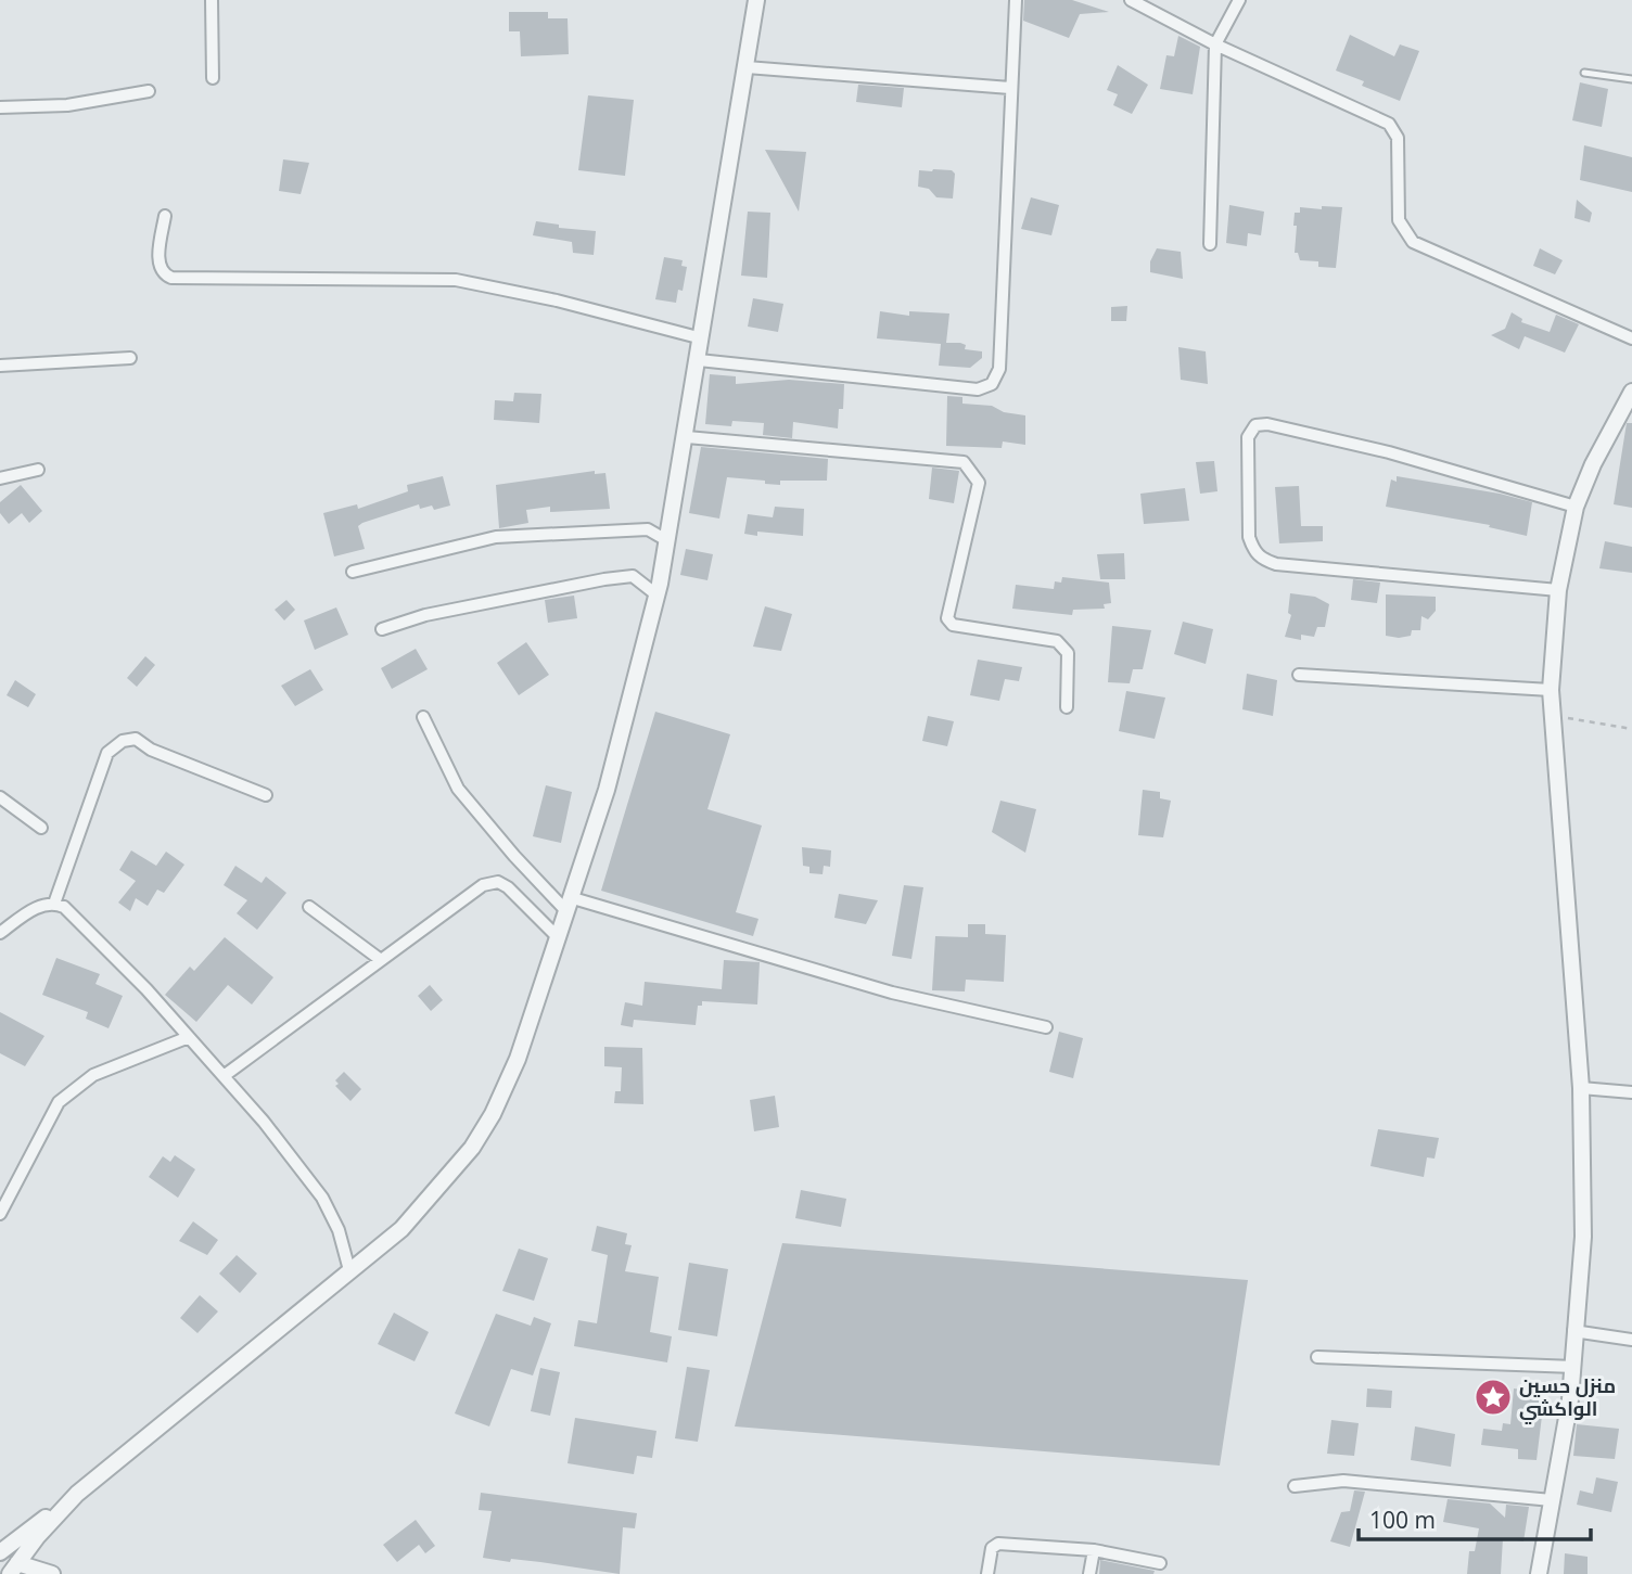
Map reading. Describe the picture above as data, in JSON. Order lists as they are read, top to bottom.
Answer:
{
  "places": {
    "place": ["منزل حسين الواكشي"]
  },
  "scale_bar": "100 m"
}
